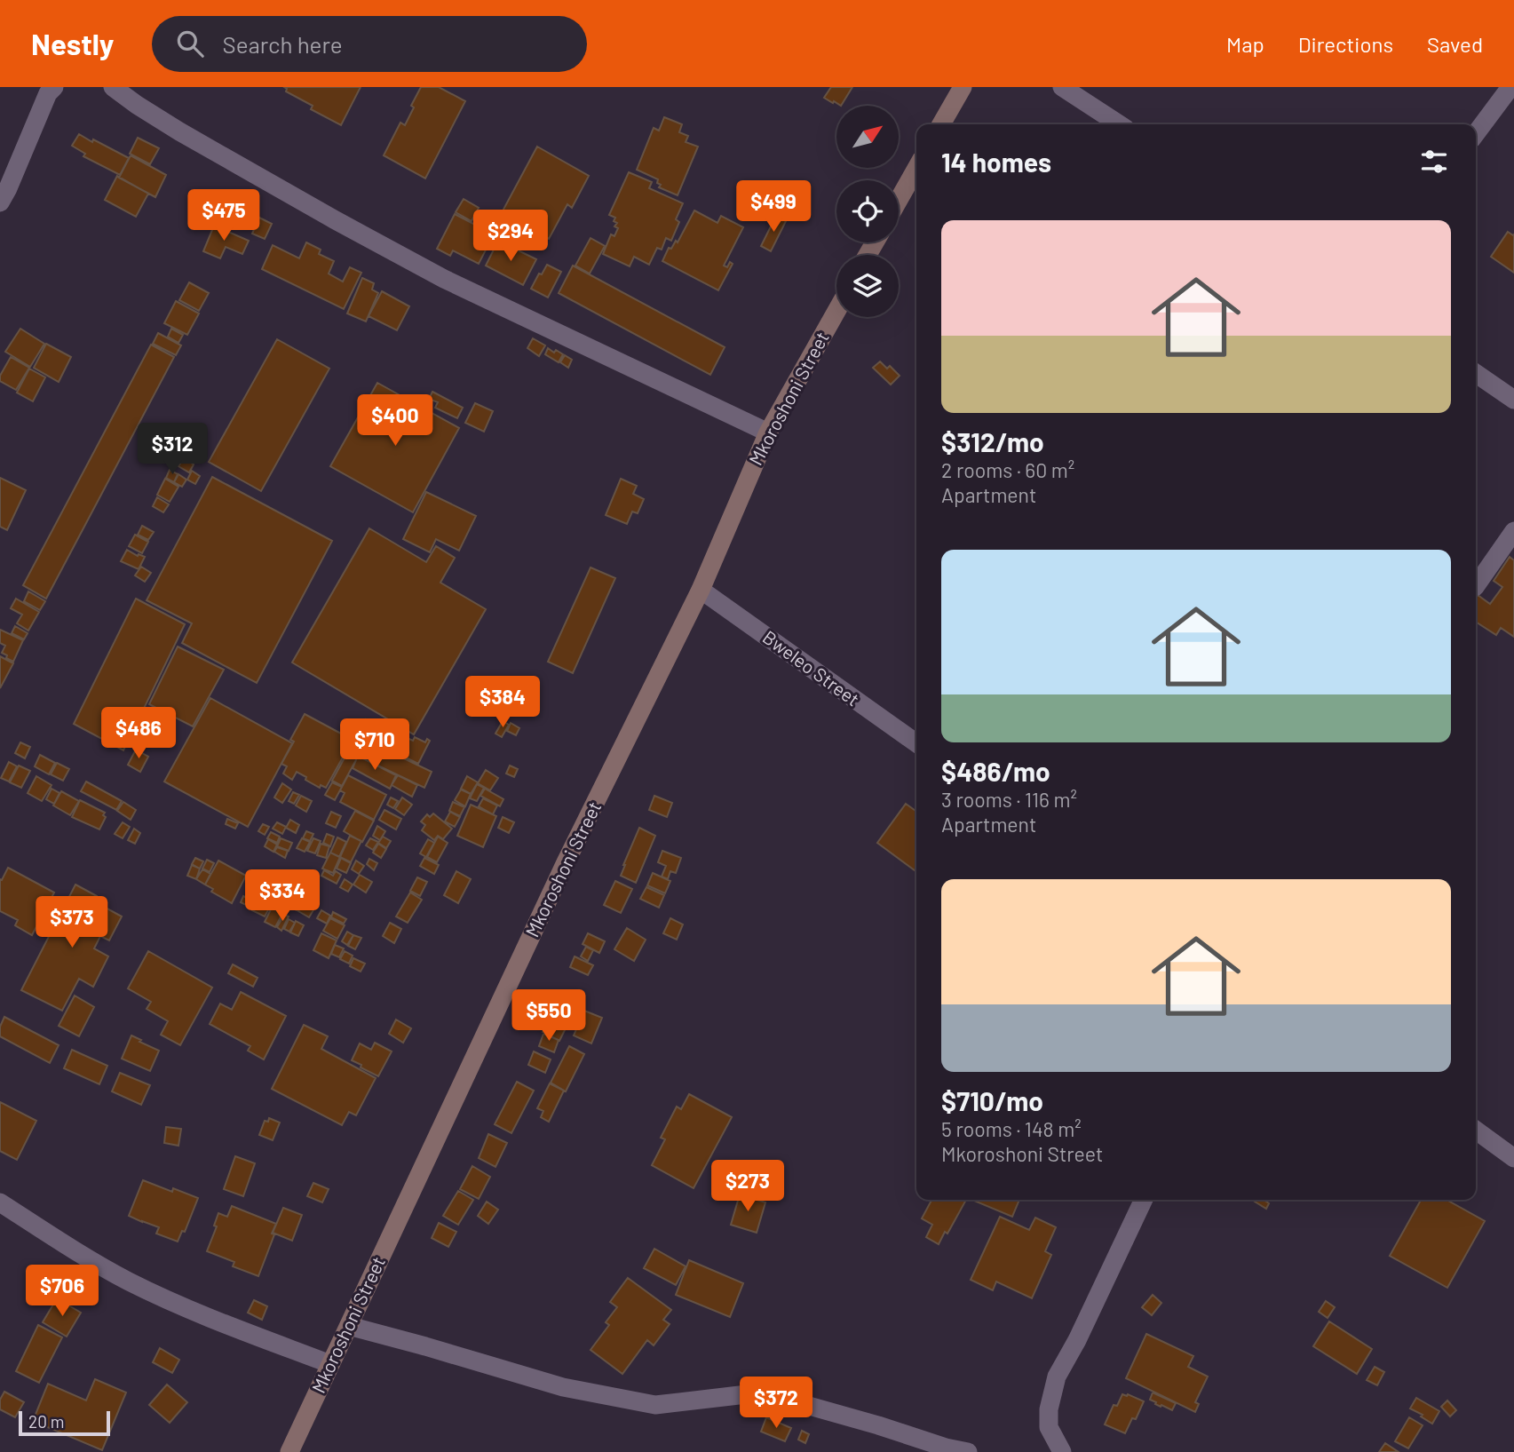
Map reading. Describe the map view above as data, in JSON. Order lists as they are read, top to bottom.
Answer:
{
  "streets": {
    "street": ["Mkoroshoni Street", "Bweleo Street"]
  },
  "crossings": [
    ["Mkoroshoni Street", "Bweleo Street"]
  ],
  "scale_bar": "20 m",
  "north": "top right",
  "page": {
    "header": "Nestly",
    "search": "Search here",
    "nav": ["Map", "Directions", "Saved"],
    "heading": "14 homes",
    "price": [
      "$499",
      "$475",
      "$294",
      "$400",
      "$312",
      "$384",
      "$486",
      "$710",
      "$334",
      "$373",
      "$550",
      "$273",
      "$706",
      "$372"
    ],
    "list": [
      {
        "name": "$312/mo",
        "note": "2 rooms · 60 m² · Apartment"
      },
      {
        "name": "$486/mo",
        "note": "3 rooms · 116 m² · Apartment"
      },
      {
        "name": "$710/mo",
        "note": "5 rooms · 148 m² · Mkoroshoni Street"
      }
    ],
    "scale": "20 m"
  }
}
